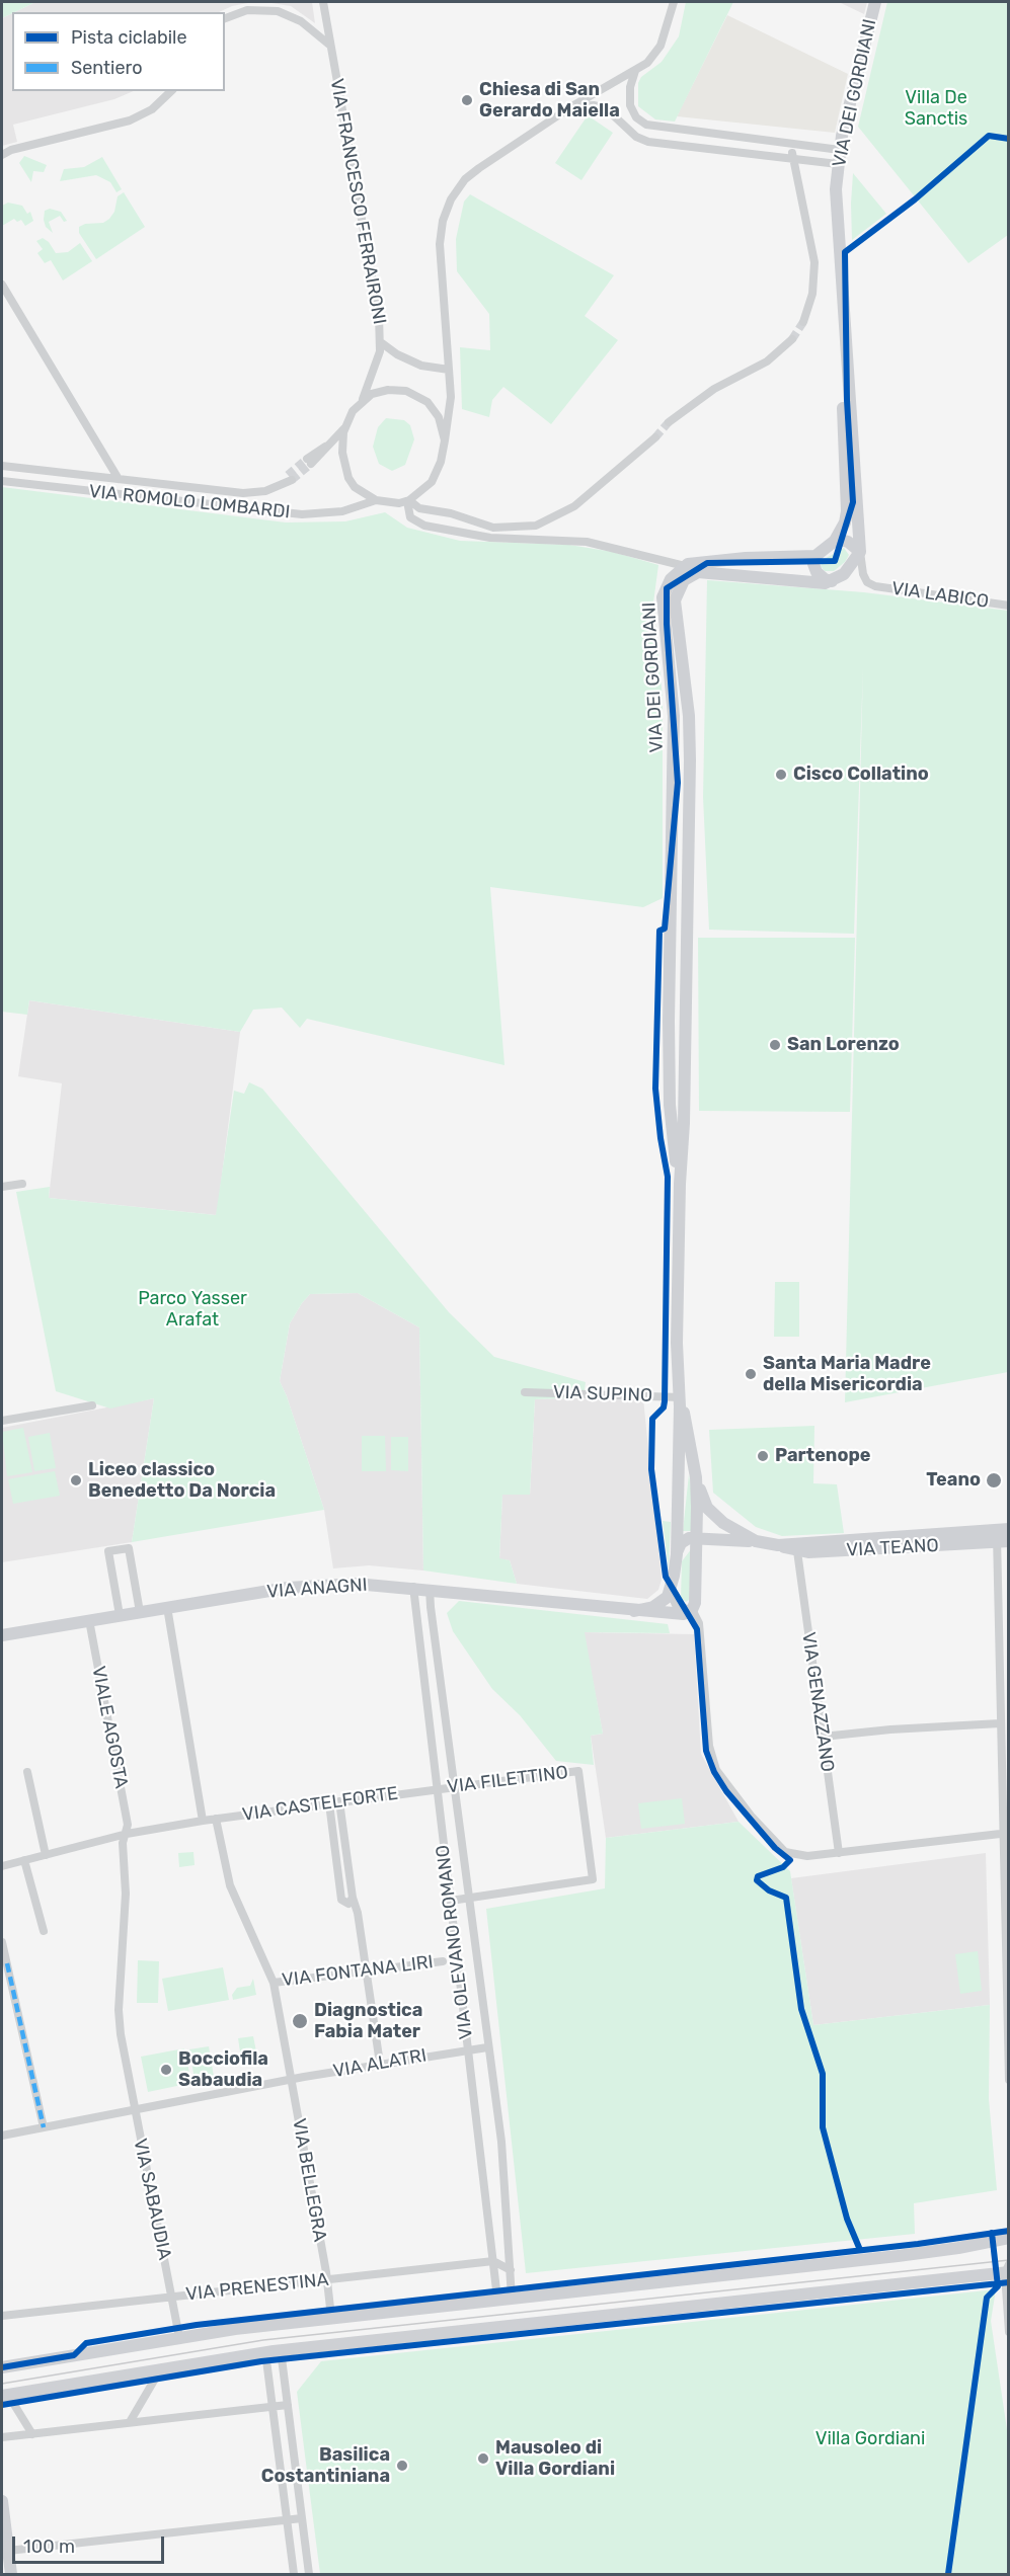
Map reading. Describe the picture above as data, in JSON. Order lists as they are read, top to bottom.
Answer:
{
  "streets": {
    "street": [
      "VIA DEI GORDIANI",
      "VIA FRANCESCO FERRAIRONI",
      "VIA ROMOLO LOMBARDI",
      "VIA LABICO",
      "VIA SUPINO",
      "VIA TEANO",
      "VIA ANAGNI",
      "VIA GENAZZANO",
      "VIALE AGOSTA",
      "VIA FILETTINO",
      "VIA CASTELFORTE",
      "VIA OLEVANO ROMANO",
      "VIA FONTANA LIRI",
      "VIA ALATRI",
      "VIA BELLEGRA",
      "VIA SABAUDIA",
      "VIA PRENESTINA"
    ]
  },
  "crossings": [
    ["VIA DEI GORDIANI", "VIA LABICO"],
    ["VIA DEI GORDIANI", "VIA SUPINO"],
    ["VIA DEI GORDIANI", "VIA TEANO"],
    ["VIA DEI GORDIANI", "VIA ANAGNI"],
    ["VIA DEI GORDIANI", "VIA GENAZZANO"],
    ["VIA FRANCESCO FERRAIRONI", "VIA ROMOLO LOMBARDI"],
    ["VIA TEANO", "VIA GENAZZANO"],
    ["VIA ANAGNI", "VIALE AGOSTA"],
    ["VIA ANAGNI", "VIA OLEVANO ROMANO"],
    ["VIALE AGOSTA", "VIA CASTELFORTE"],
    ["VIALE AGOSTA", "VIA SABAUDIA"],
    ["VIA FILETTINO", "VIA CASTELFORTE"],
    ["VIA FILETTINO", "VIA OLEVANO ROMANO"],
    ["VIA CASTELFORTE", "VIA OLEVANO ROMANO"],
    ["VIA OLEVANO ROMANO", "VIA ALATRI"],
    ["VIA OLEVANO ROMANO", "VIA PRENESTINA"],
    ["VIA FONTANA LIRI", "VIA BELLEGRA"],
    ["VIA ALATRI", "VIA BELLEGRA"],
    ["VIA ALATRI", "VIA SABAUDIA"],
    ["VIA BELLEGRA", "VIA PRENESTINA"],
    ["VIA SABAUDIA", "VIA PRENESTINA"]
  ],
  "parks": ["Villa De Sanctis", "Parco Yasser Arafat", "Villa Gordiani"],
  "places": [
    "Chiesa di San Gerardo Maiella",
    "Cisco Collatino",
    "San Lorenzo",
    "Santa Maria Madre della Misericordia",
    "Partenope",
    "Liceo classico Benedetto Da Norcia",
    "Teano",
    "Diagnostica Fabia Mater",
    "Bocciofila Sabaudia",
    "Mausoleo di Villa Gordiani",
    "Basilica Costantiniana"
  ],
  "legend": ["Pista ciclabile", "Sentiero"],
  "scale_bar": "100 m"
}
